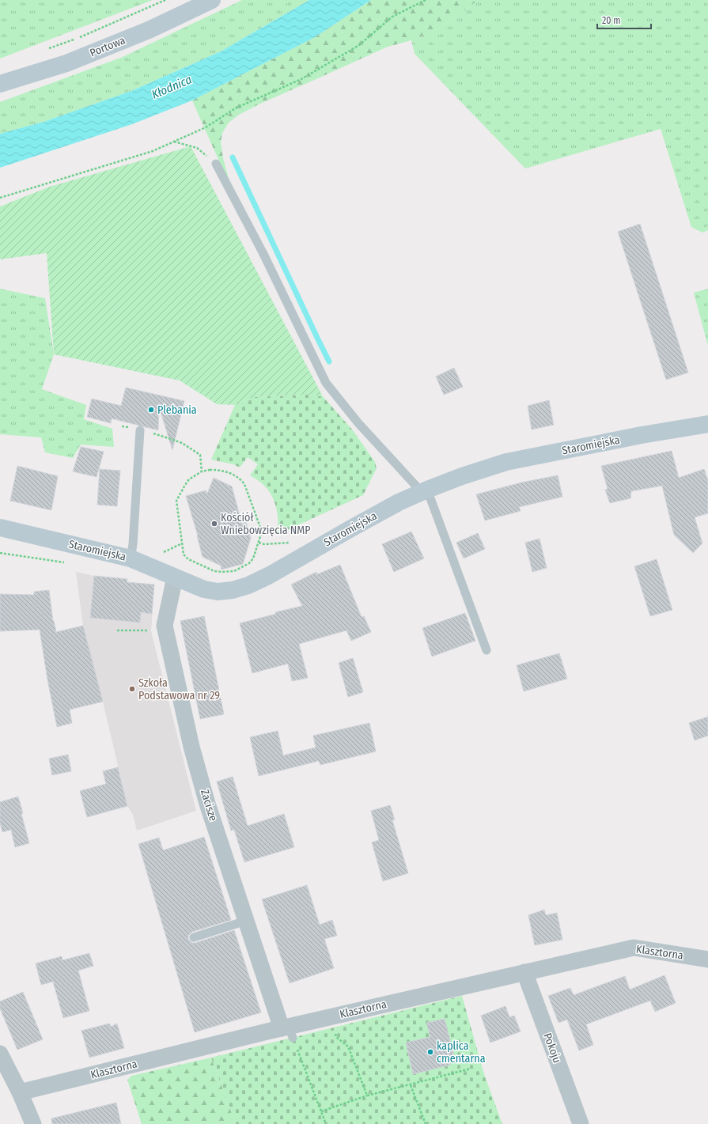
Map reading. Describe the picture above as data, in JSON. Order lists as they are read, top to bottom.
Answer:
{
  "streets": {
    "street": [
      "Portowa",
      "Staromiejska",
      "Zacisze",
      "Klasztorna",
      "Pokoju"
    ]
  },
  "crossings": [
    ["Staromiejska", "Zacisze"],
    ["Zacisze", "Klasztorna"],
    ["Klasztorna", "Pokoju"]
  ],
  "water": ["Kłodnica"],
  "places": [
    "Plebania",
    "Kościół Wniebowzięcia NMP",
    "Szkoła Podstawowa nr 29",
    "kaplica cmentarna"
  ],
  "scale_bar": "20 m"
}
